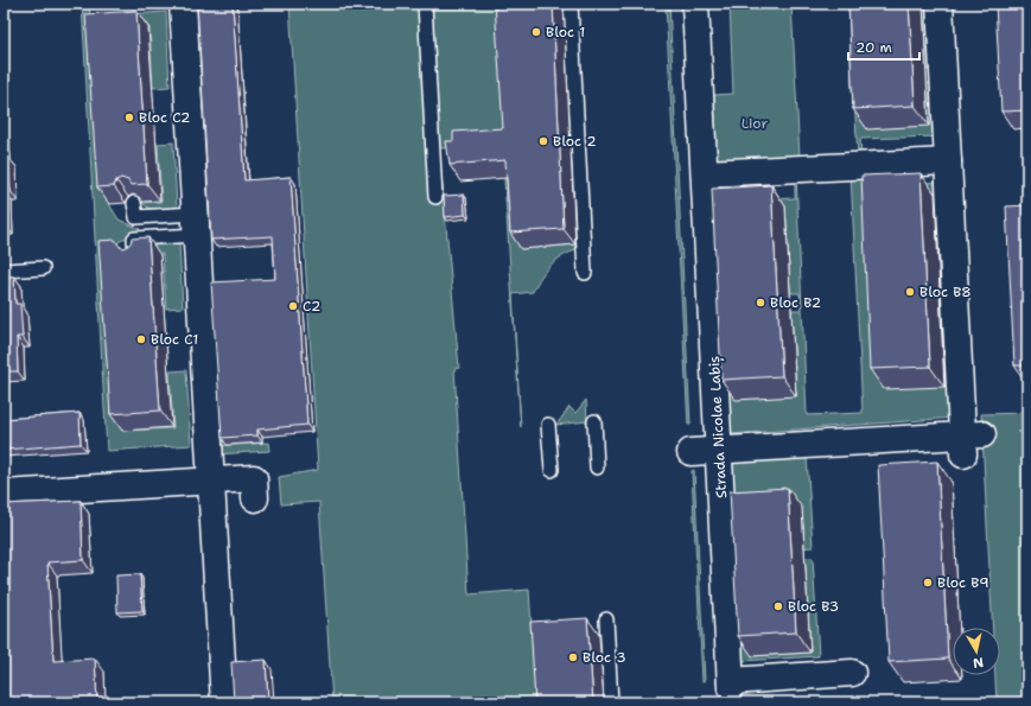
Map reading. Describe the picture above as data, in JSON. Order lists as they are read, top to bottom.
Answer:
{
  "streets": {
    "street": ["Strada Nicolae Labiș"]
  },
  "parks": ["Lior"],
  "places": [
    "Bloc 1",
    "Bloc C2",
    "Bloc 2",
    "Bloc B8",
    "Bloc B2",
    "C2",
    "Bloc C1",
    "Bloc B9",
    "Bloc B3",
    "Bloc 3"
  ],
  "scale_bar": "20 m",
  "north": "bottom"
}
